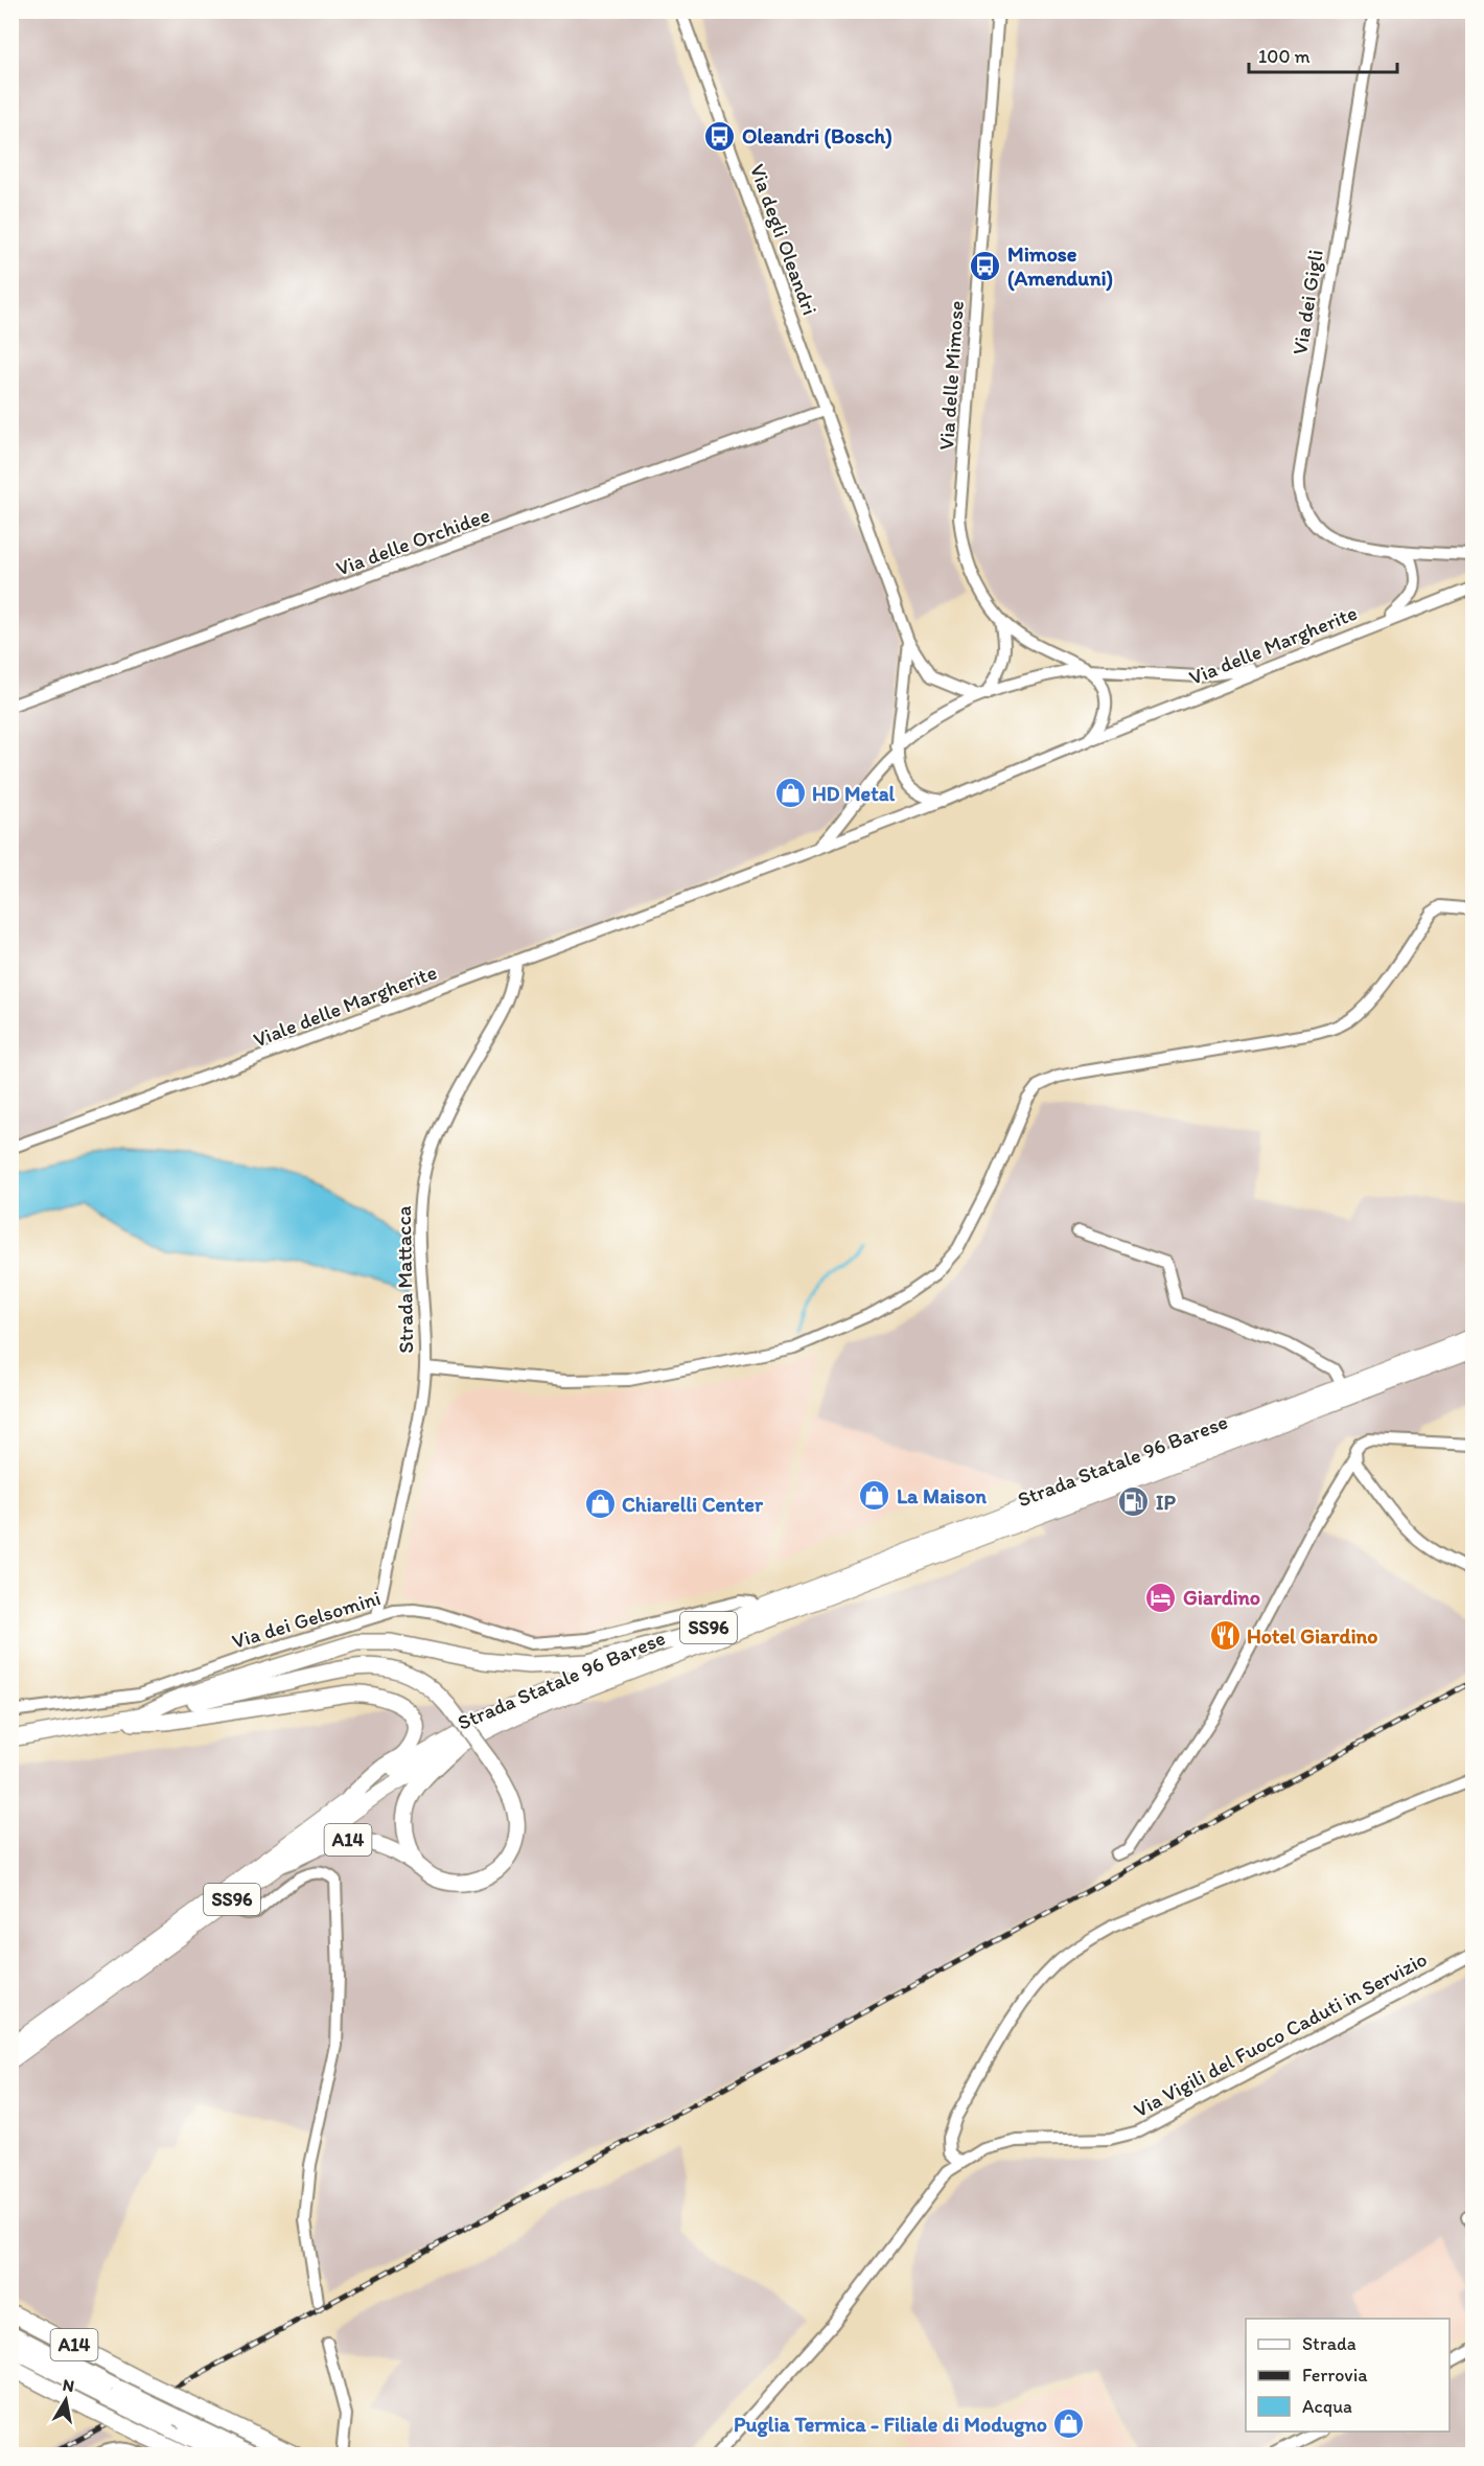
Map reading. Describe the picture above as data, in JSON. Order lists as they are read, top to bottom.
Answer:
{
  "streets": {
    "highway": ["A14"],
    "main road": ["Strada Statale 96 Barese", "SS96"],
    "street": [
      "Via degli Oleandri",
      "Via dei Gigli",
      "Via delle Mimose",
      "Via delle Orchidee",
      "Via delle Margherite",
      "Viale delle Margherite",
      "Strada Mattacca",
      "Via dei Gelsomini",
      "Via Vigili del Fuoco Caduti in Servizio"
    ]
  },
  "crossings": [
    ["Via degli Oleandri", "Via delle Orchidee"],
    ["Via dei Gigli", "Via delle Margherite"],
    ["Via delle Margherite", "Viale delle Margherite"],
    ["Viale delle Margherite", "Strada Mattacca"],
    ["Strada Mattacca", "Via dei Gelsomini"],
    ["Strada Statale 96 Barese", "Via dei Gelsomini"],
    ["Strada Statale 96 Barese", "A14"]
  ],
  "places": {
    "bus stop": ["Oleandri (Bosch)", "Mimose (Amenduni)"],
    "shop": [
      "HD Metal",
      "La Maison",
      "Chiarelli Center",
      "Puglia Termica - Filiale di Modugno"
    ],
    "fuel station": ["IP"],
    "hotel": ["Giardino"],
    "restaurant": ["Hotel Giardino"]
  },
  "legend": ["Strada", "Ferrovia", "Acqua"],
  "scale_bar": "100 m",
  "north": "top"
}
